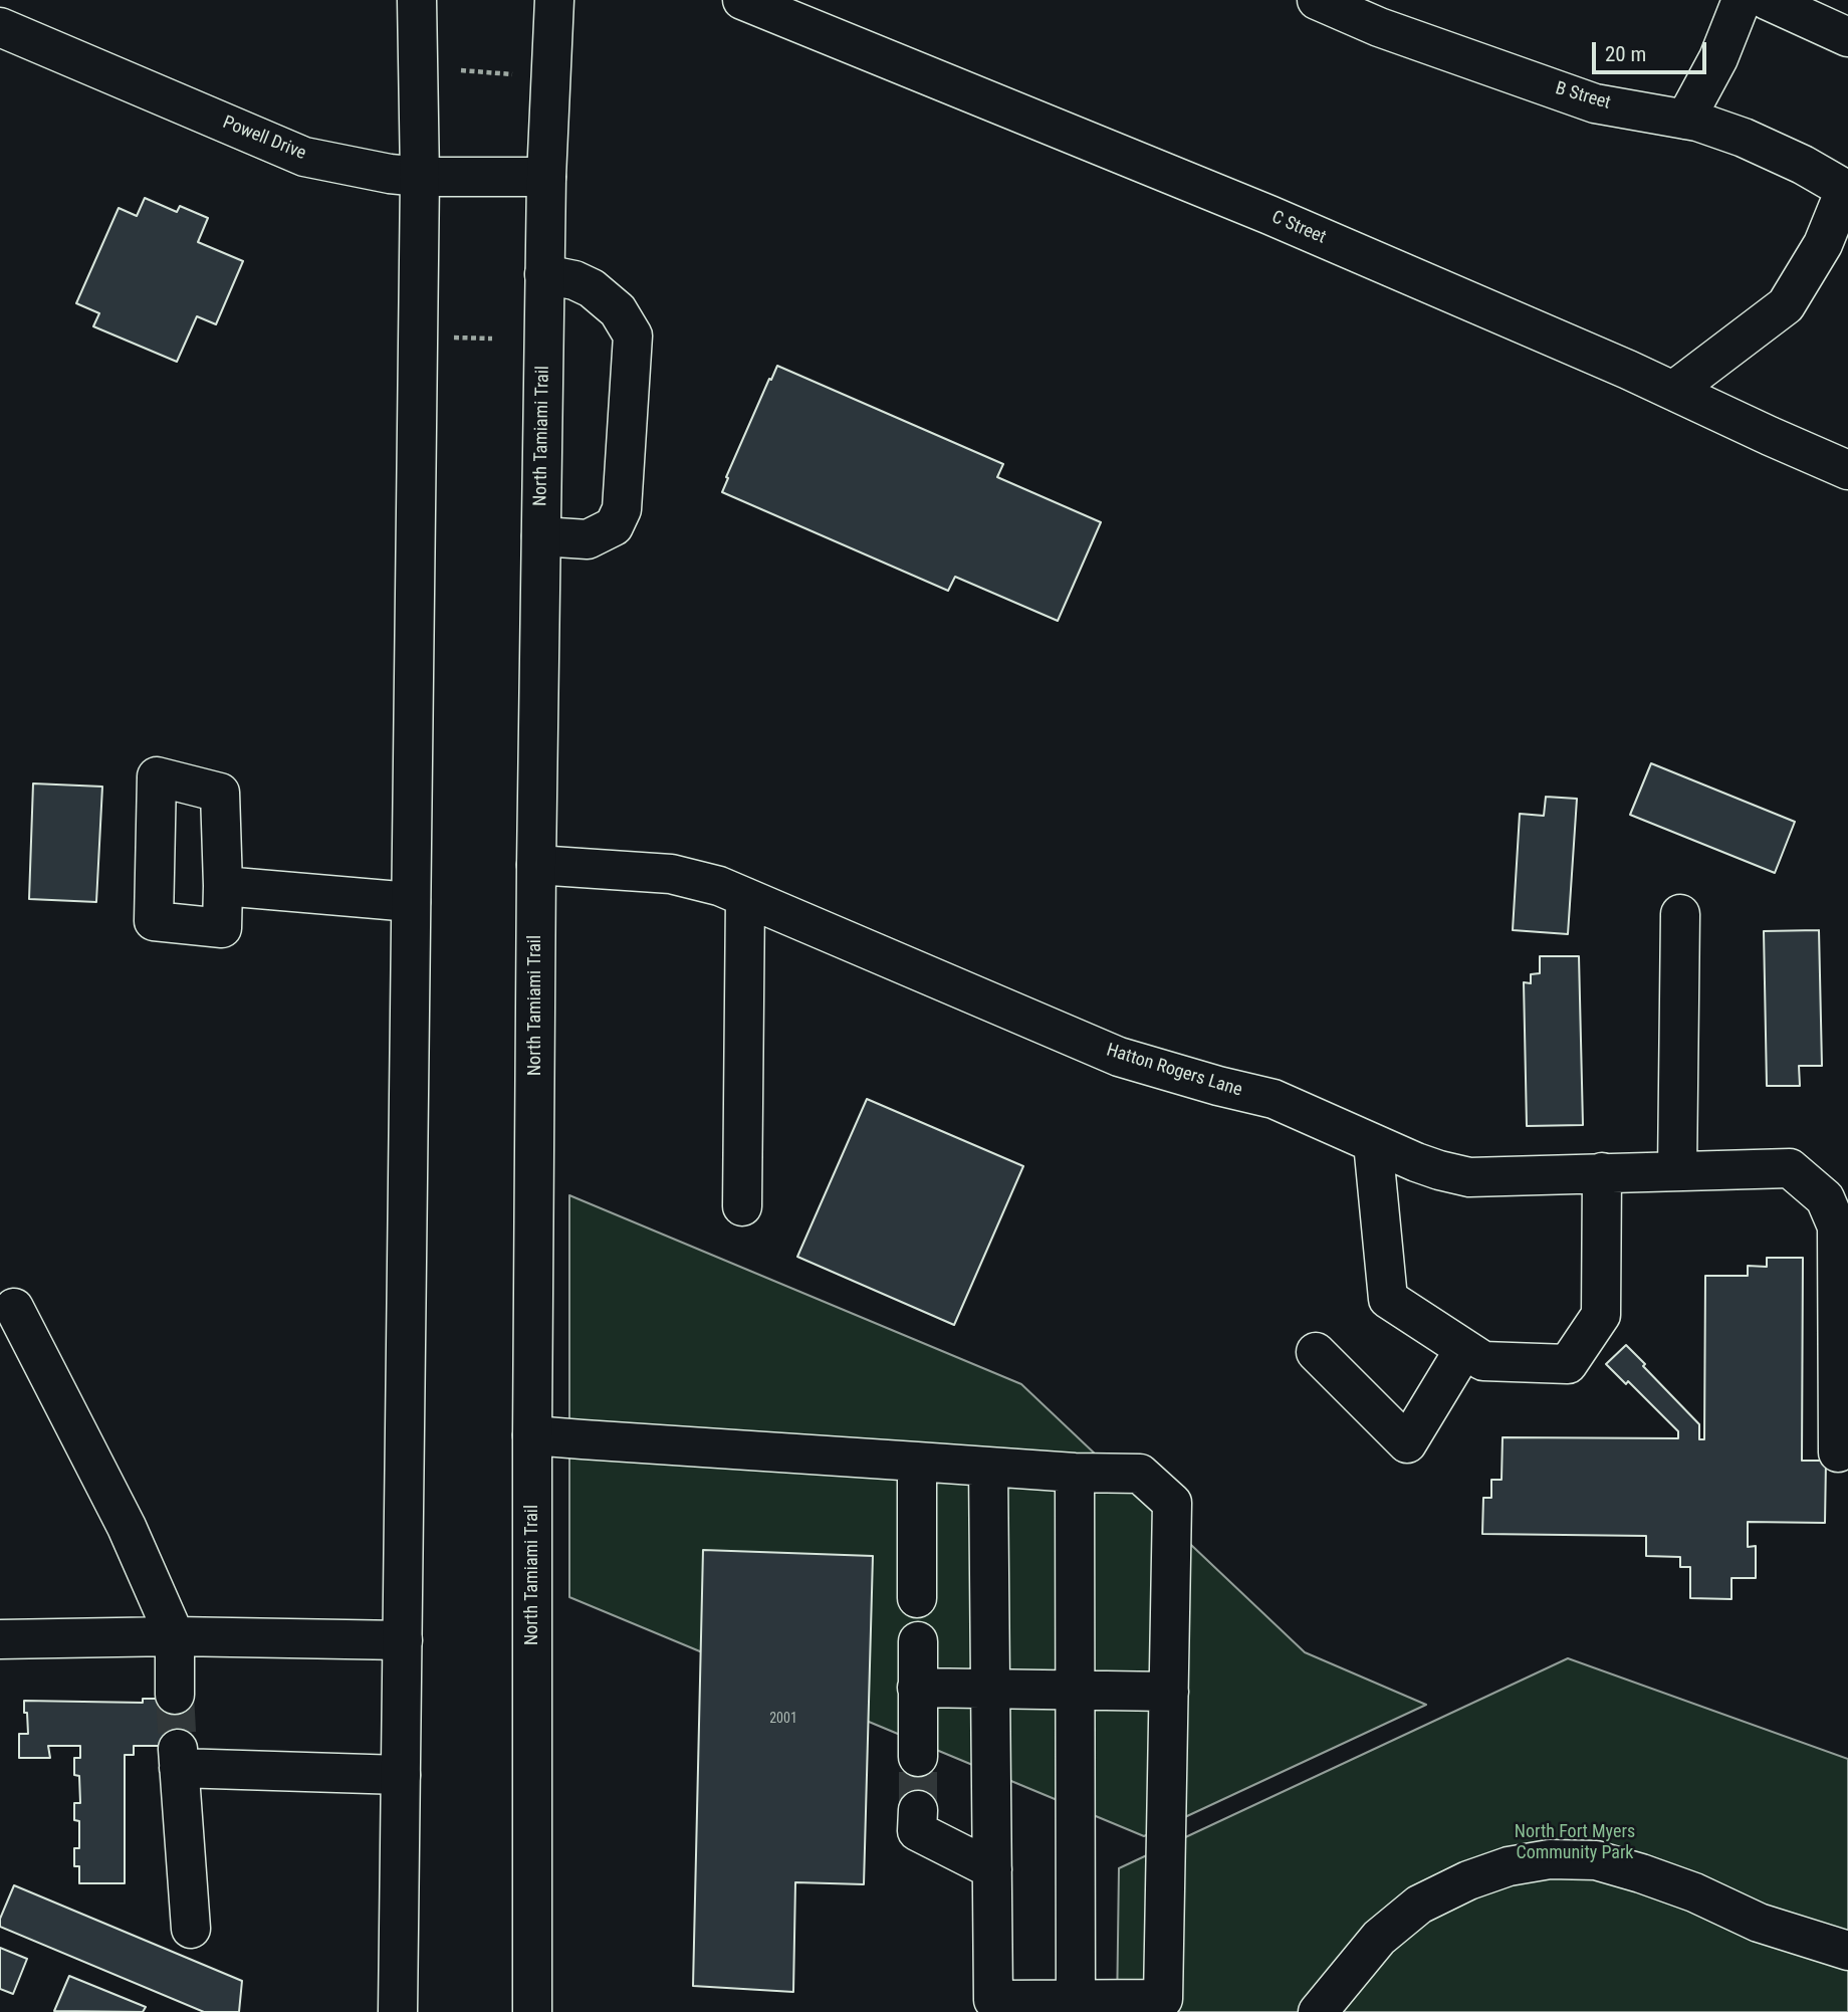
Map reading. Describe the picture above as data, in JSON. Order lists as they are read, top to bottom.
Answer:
{
  "streets": {
    "street": [
      "B Street",
      "Powell Drive",
      "C Street",
      "North Tamiami Trail",
      "Hatton Rogers Lane"
    ]
  },
  "crossings": [
    ["Powell Drive", "North Tamiami Trail"],
    ["North Tamiami Trail", "Hatton Rogers Lane"]
  ],
  "parks": ["North Fort Myers Community Park"],
  "house_numbers": ["2001"],
  "scale_bar": "20 m"
}
